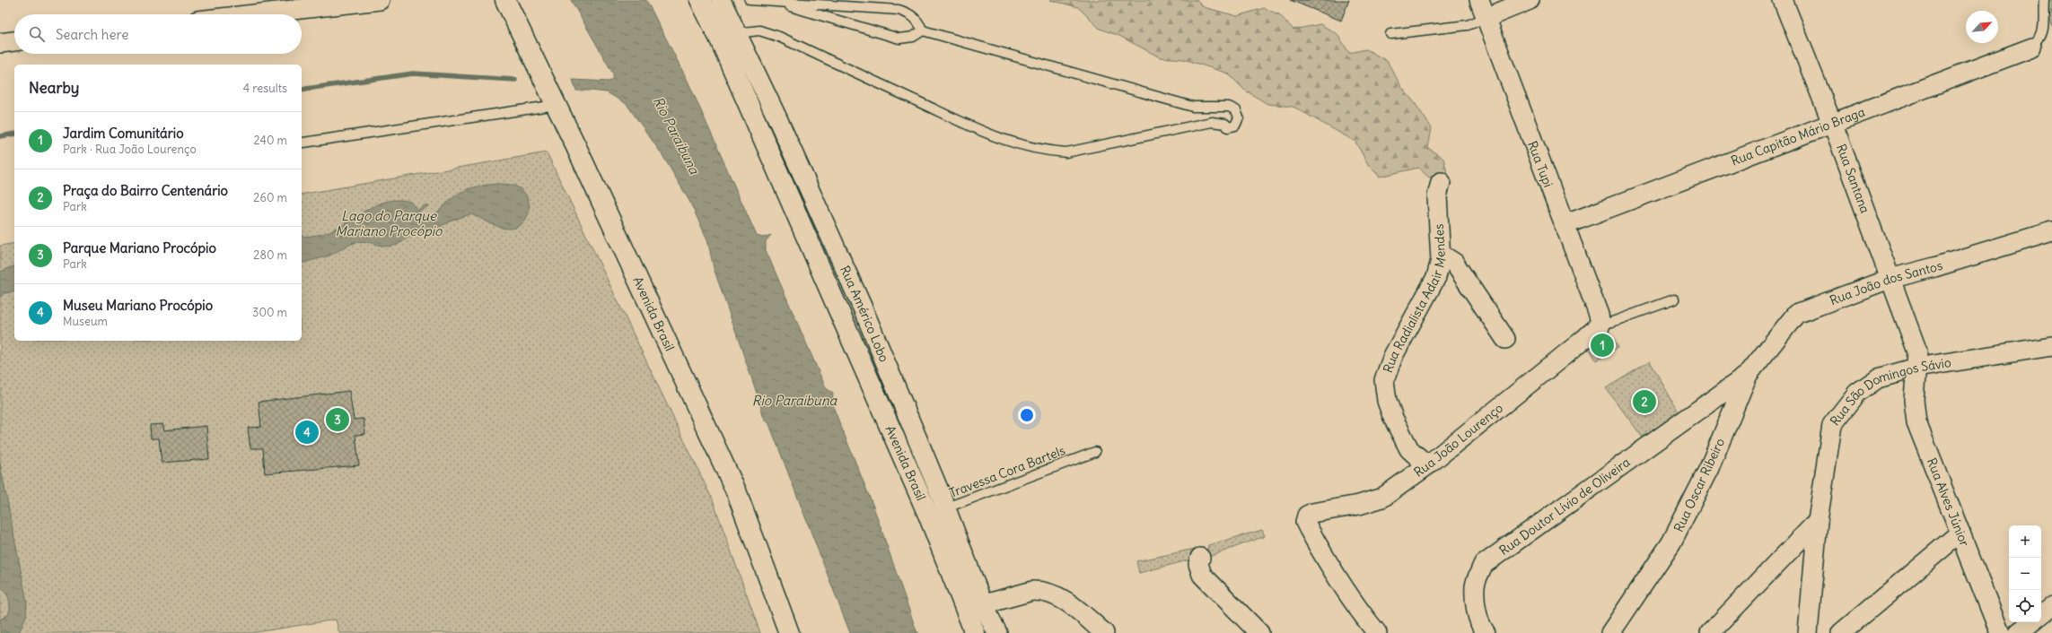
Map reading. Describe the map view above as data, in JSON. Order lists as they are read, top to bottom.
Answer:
{
  "streets": {
    "highway": ["Avenida Brasil"],
    "street": [
      "Rua Capitão Mário Braga",
      "Rua Tupi",
      "Rua Santana",
      "Rua João dos Santos",
      "Rua Radialista Adair Mendes",
      "Rua São Domingos Sávio",
      "Rua João Lourenço",
      "Rua Oscar Ribeiro",
      "Rua Alves Júnior",
      "Rua Doutor Lívio de Oliveira"
    ],
    "lane": ["Travessa Cora Bartels"]
  },
  "crossings": [
    ["Rua Capitão Mário Braga", "Rua Tupi"],
    ["Rua Capitão Mário Braga", "Rua Santana"],
    ["Rua Tupi", "Rua João Lourenço"],
    ["Rua Santana", "Rua João dos Santos"],
    ["Rua Santana", "Rua São Domingos Sávio"],
    ["Rua Santana", "Rua Alves Júnior"],
    ["Rua João dos Santos", "Rua Oscar Ribeiro"],
    ["Rua João dos Santos", "Rua Doutor Lívio de Oliveira"],
    ["Rua Radialista Adair Mendes", "Rua João Lourenço"],
    ["Avenida Brasil", "Travessa Cora Bartels"],
    ["Rua São Domingos Sávio", "Rua Alves Júnior"],
    ["Rua Oscar Ribeiro", "Rua Doutor Lívio de Oliveira"]
  ],
  "water": ["Rio Paraibuna", "Lago do Parque Mariano Procópio"],
  "north": "top right",
  "page": {
    "search": "Search here",
    "heading": ["Nearby", "4 results"],
    "list": [
      {
        "mark": "1",
        "name": "Jardim Comunitário",
        "note": "Park · Rua João Lourenço",
        "value": "240 m"
      },
      {
        "mark": "2",
        "name": "Praça do Bairro Centenário",
        "note": "Park",
        "value": "260 m"
      },
      {
        "mark": "3",
        "name": "Parque Mariano Procópio",
        "note": "Park",
        "value": "280 m"
      },
      {
        "mark": "4",
        "name": "Museu Mariano Procópio",
        "note": "Museum",
        "value": "300 m"
      }
    ],
    "pins": [
      "1",
      "2",
      "3",
      "4"
    ],
    "map_buttons": ["+", "−"]
  }
}
